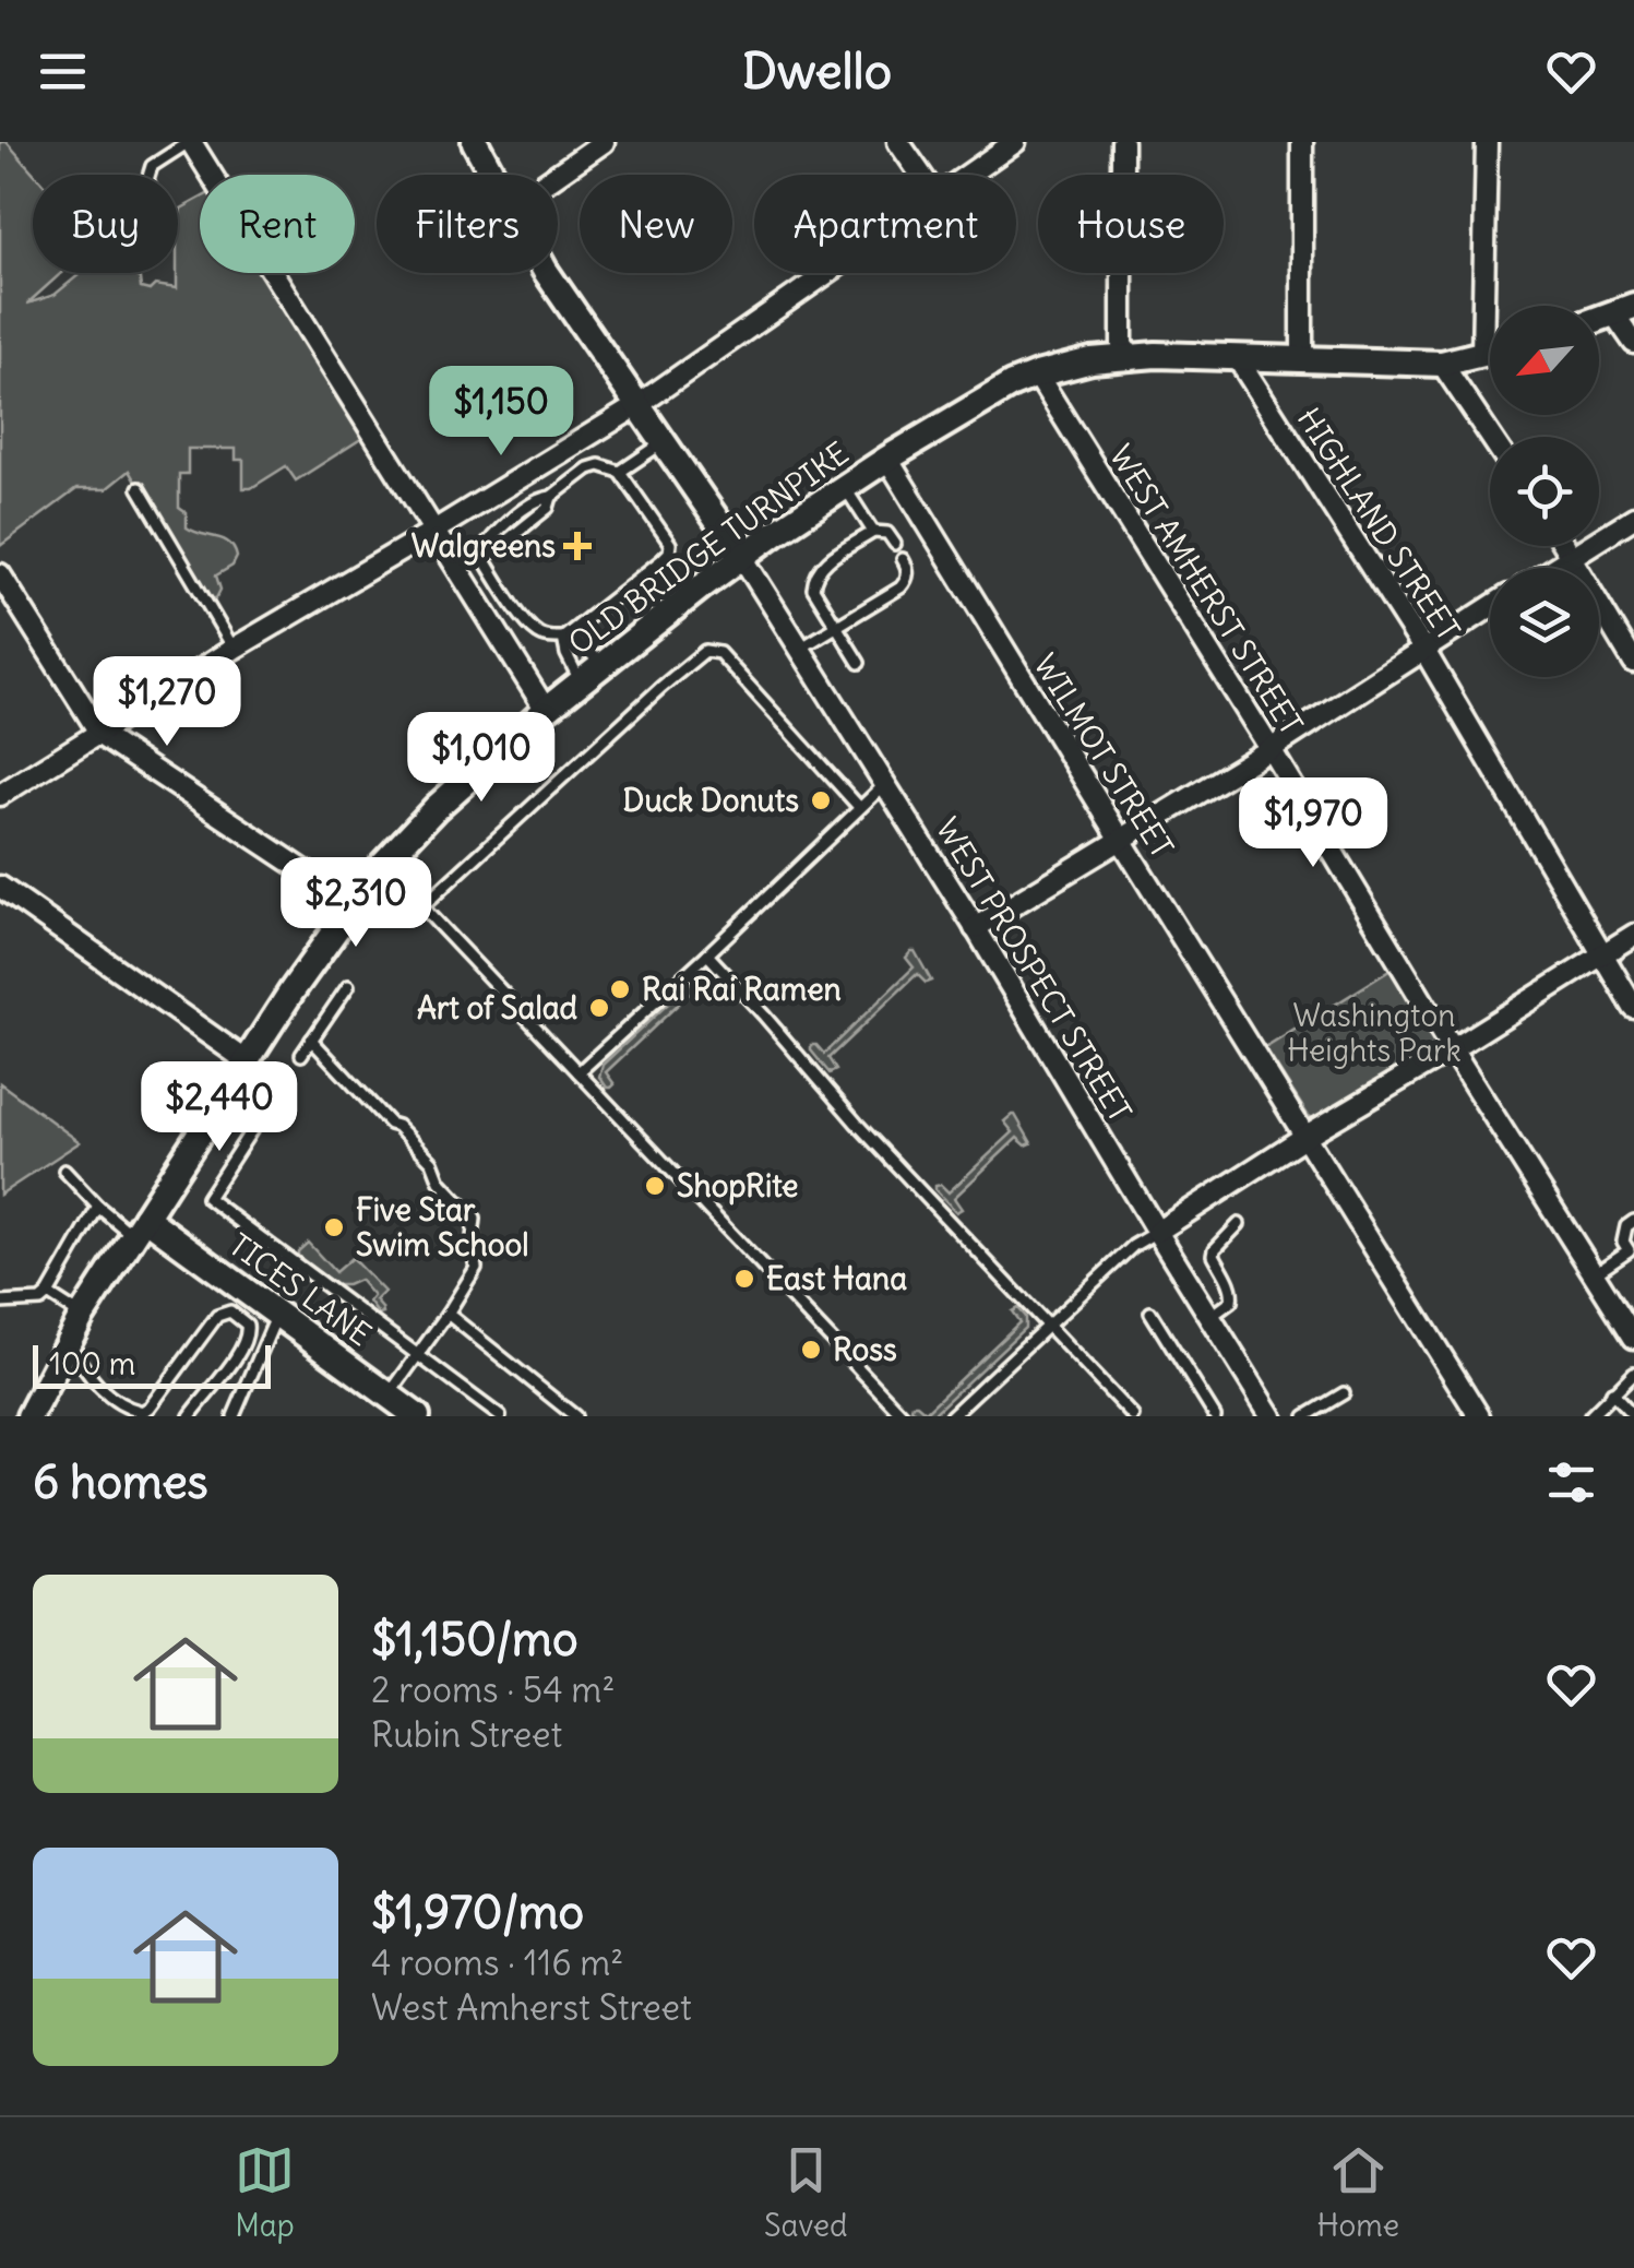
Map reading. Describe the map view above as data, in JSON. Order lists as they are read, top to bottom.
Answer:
{
  "streets": {
    "street": [
      "HIGHLAND STREET",
      "OLD BRIDGE TURNPIKE",
      "WEST AMHERST STREET",
      "WILMOT STREET",
      "WEST PROSPECT STREET",
      "TICES LANE"
    ]
  },
  "crossings": [
    ["HIGHLAND STREET", "OLD BRIDGE TURNPIKE"],
    ["OLD BRIDGE TURNPIKE", "WEST AMHERST STREET"],
    ["OLD BRIDGE TURNPIKE", "WILMOT STREET"],
    ["OLD BRIDGE TURNPIKE", "WEST PROSPECT STREET"],
    ["OLD BRIDGE TURNPIKE", "TICES LANE"]
  ],
  "parks": ["Washington Heights Park"],
  "places": {
    "health": ["Walgreens"],
    "other": [
      "Duck Donuts",
      "Rai Rai Ramen",
      "Art of Salad",
      "ShopRite",
      "Five Star Swim School",
      "East Hana",
      "Ross"
    ]
  },
  "scale_bar": "100 m",
  "north": "bottom left",
  "page": {
    "header": "Dwello",
    "chip": [
      "Buy",
      "Rent",
      "Filters",
      "New",
      "Apartment",
      "House"
    ],
    "price": [
      "$1,150",
      "$1,270",
      "$1,010",
      "$1,970",
      "$2,310",
      "$2,440"
    ],
    "scale": "100 m",
    "heading": "6 homes",
    "list": [
      {
        "name": "$1,150/mo",
        "note": "2 rooms · 54 m² · Rubin Street"
      },
      {
        "name": "$1,970/mo",
        "note": "4 rooms · 116 m² · West Amherst Street"
      }
    ],
    "tabs": ["Map", "Saved", "Home"]
  }
}
